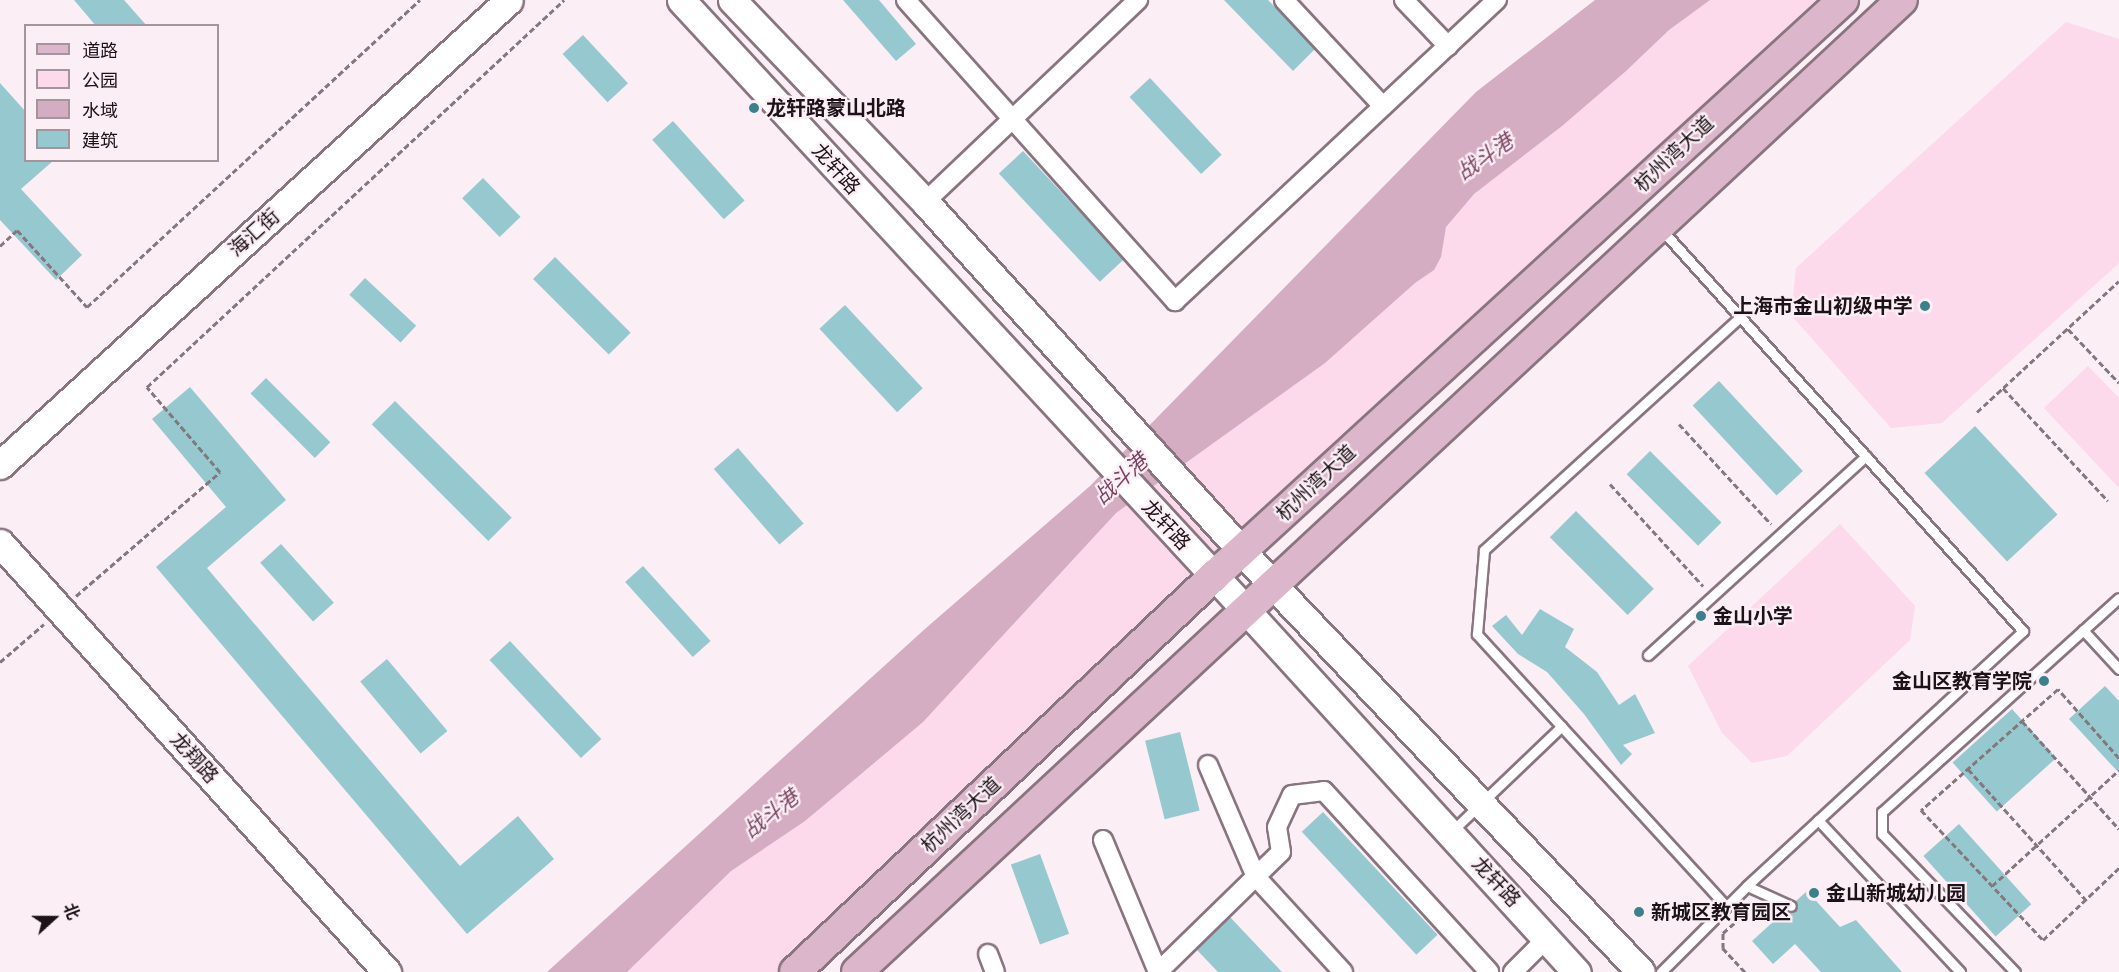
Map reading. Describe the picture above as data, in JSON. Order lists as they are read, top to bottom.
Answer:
{
  "streets": {
    "main road": ["杭州湾大道"],
    "street": ["龙轩路", "海汇街", "龙翔路"]
  },
  "crossings": [
    ["杭州湾大道", "龙轩路"]
  ],
  "water": ["战斗港"],
  "places": [
    "龙轩路蒙山北路",
    "上海市金山初级中学",
    "金山小学",
    "金山区教育学院",
    "金山新城幼儿园",
    "新城区教育园区"
  ],
  "legend": [
    "道路",
    "公园",
    "水域",
    "建筑"
  ],
  "north": "right"
}
